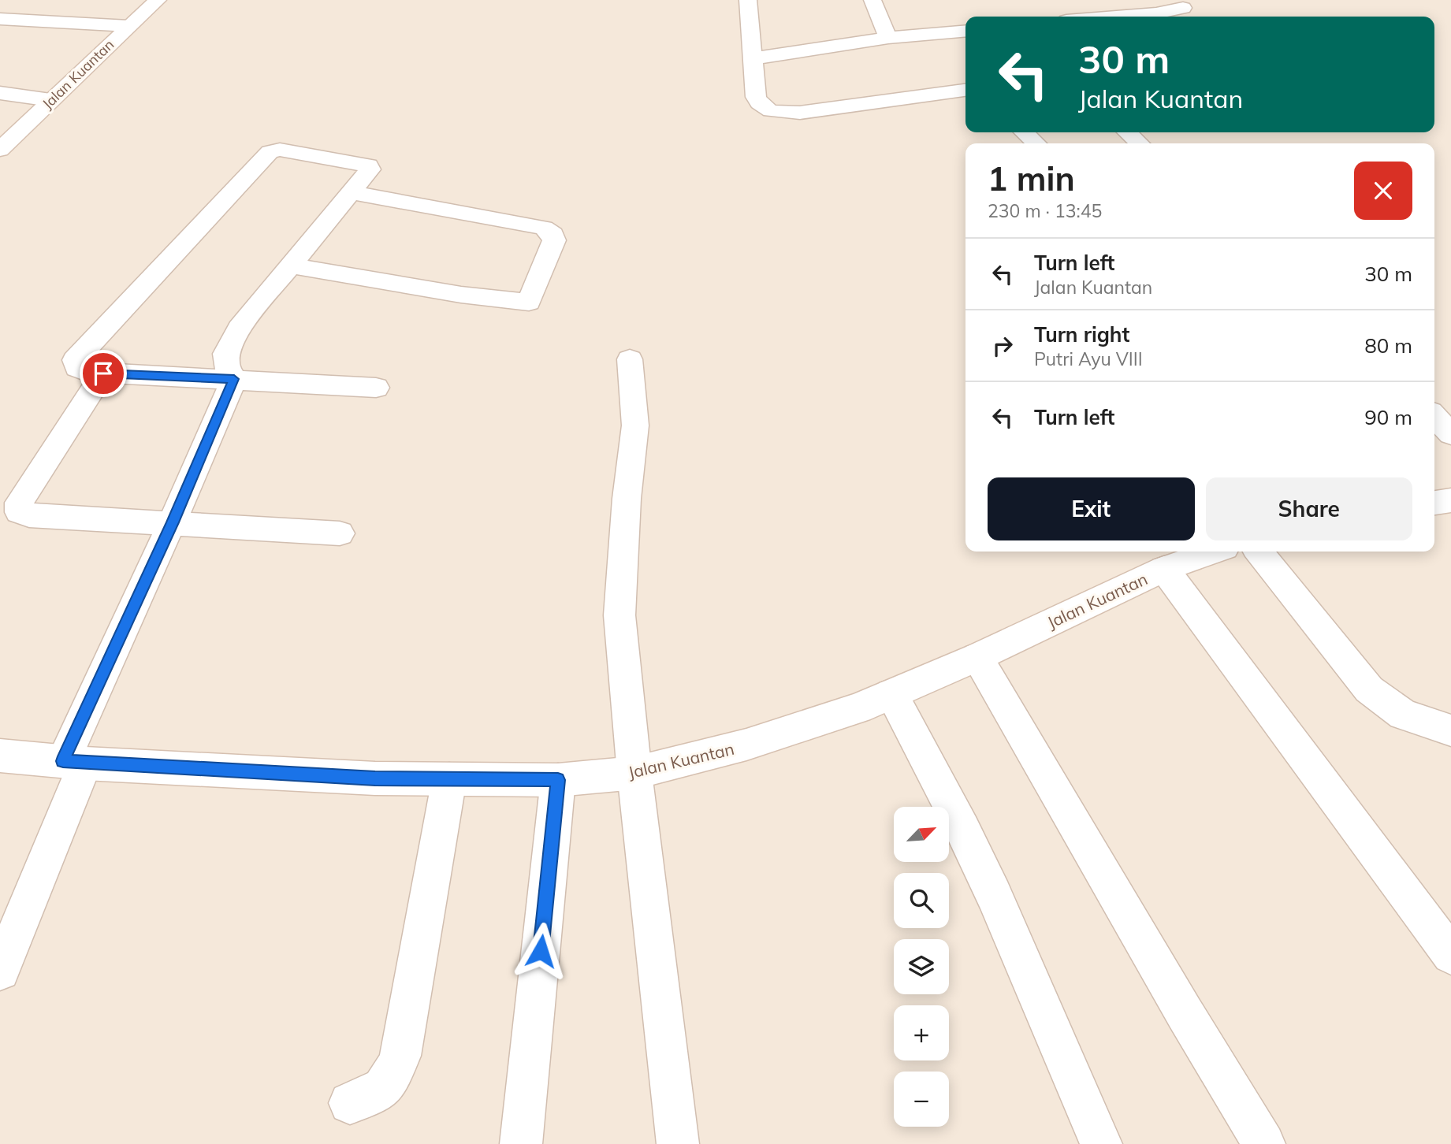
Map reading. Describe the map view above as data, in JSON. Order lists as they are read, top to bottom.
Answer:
{
  "streets": {
    "street": ["Jalan Kuantan"]
  },
  "north": "top right",
  "page": {
    "turn": ["30 m", "Jalan Kuantan"],
    "heading": ["1 min", "230 m · 13:45"],
    "list": [
      {
        "name": "Turn left",
        "note": "Jalan Kuantan",
        "value": "30 m"
      },
      {
        "name": "Turn right",
        "note": "Putri Ayu VIII",
        "value": "80 m"
      },
      {
        "name": "Turn left",
        "value": "90 m"
      }
    ],
    "buttons": ["Exit", "Share"],
    "map_buttons": ["+", "−"]
  }
}
